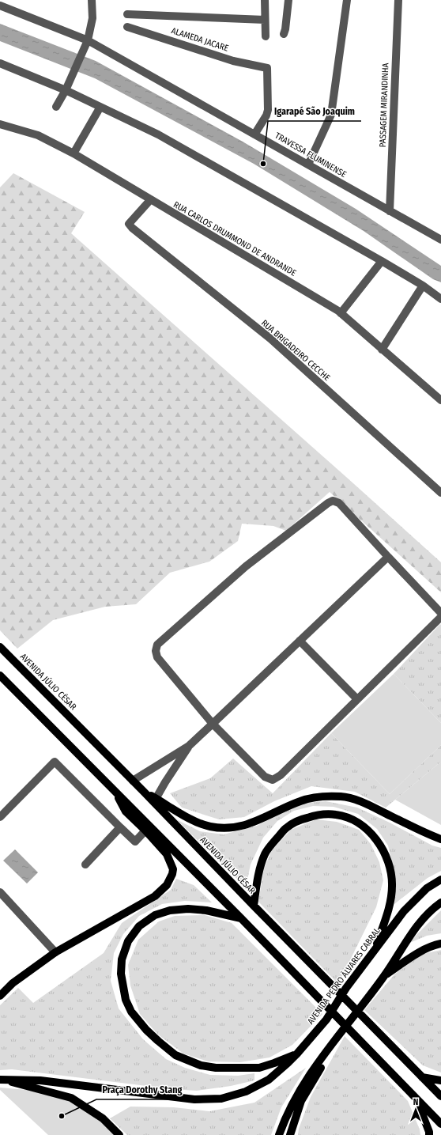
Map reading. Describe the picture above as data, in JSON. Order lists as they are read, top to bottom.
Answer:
{
  "streets": {
    "main road": ["AVENIDA JÚLIO CÉSAR", "AVENIDA PEDRO ÁLVARES CABRAL"],
    "street": [
      "ALAMEDA JACARE",
      "PASSAGEM MIRANDINHA",
      "TRAVESSA FLUMINENSE",
      "RUA CARLOS DRUMMOND DE ANDRANDE",
      "RUA BRIGADEIRO CECCHE"
    ]
  },
  "crossings": [
    ["ALAMEDA JACARE", "TRAVESSA FLUMINENSE"],
    ["PASSAGEM MIRANDINHA", "TRAVESSA FLUMINENSE"],
    ["RUA CARLOS DRUMMOND DE ANDRANDE", "RUA BRIGADEIRO CECCHE"]
  ],
  "places": ["Igarapé São Joaquim", "Praça Dorothy Stang"],
  "north": "top"
}
